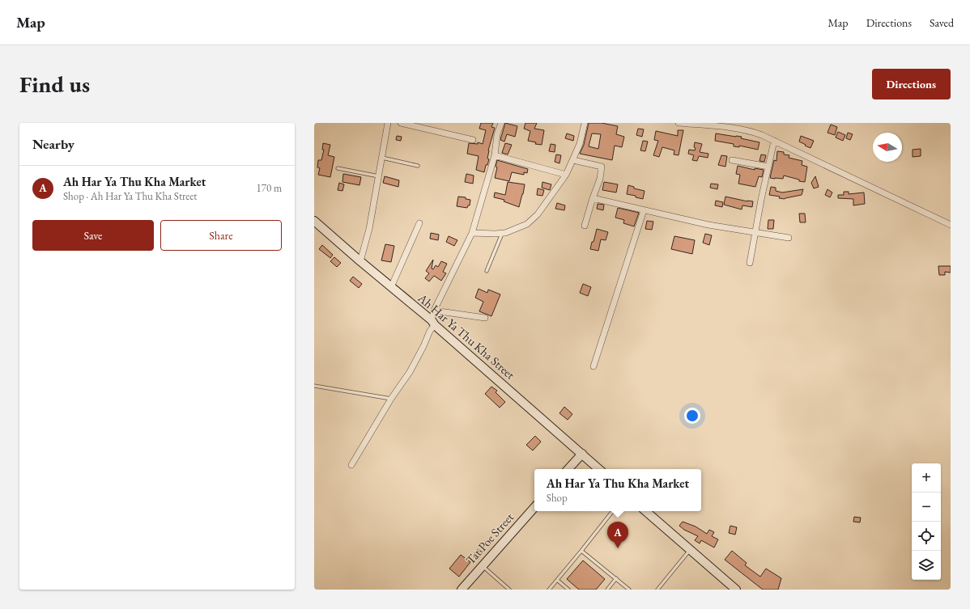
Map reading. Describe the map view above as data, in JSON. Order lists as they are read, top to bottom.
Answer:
{
  "streets": {
    "street": ["Ah Har Ya Thu Kha Street", "Tat Poe Street"]
  },
  "north": "left",
  "page": {
    "header": "Map",
    "nav": ["Map", "Directions", "Saved"],
    "buttons": [
      "Directions",
      ["Save", "Share"]
    ],
    "title": "Find us",
    "heading": "Nearby",
    "list": [
      {
        "mark": "A",
        "name": "Ah Har Ya Thu Kha Market",
        "note": "Shop · Ah Har Ya Thu Kha Street",
        "value": "170 m"
      }
    ],
    "map_buttons": ["+", "−"],
    "popup": ["Ah Har Ya Thu Kha Market", "Shop"],
    "pins": "A"
  }
}
